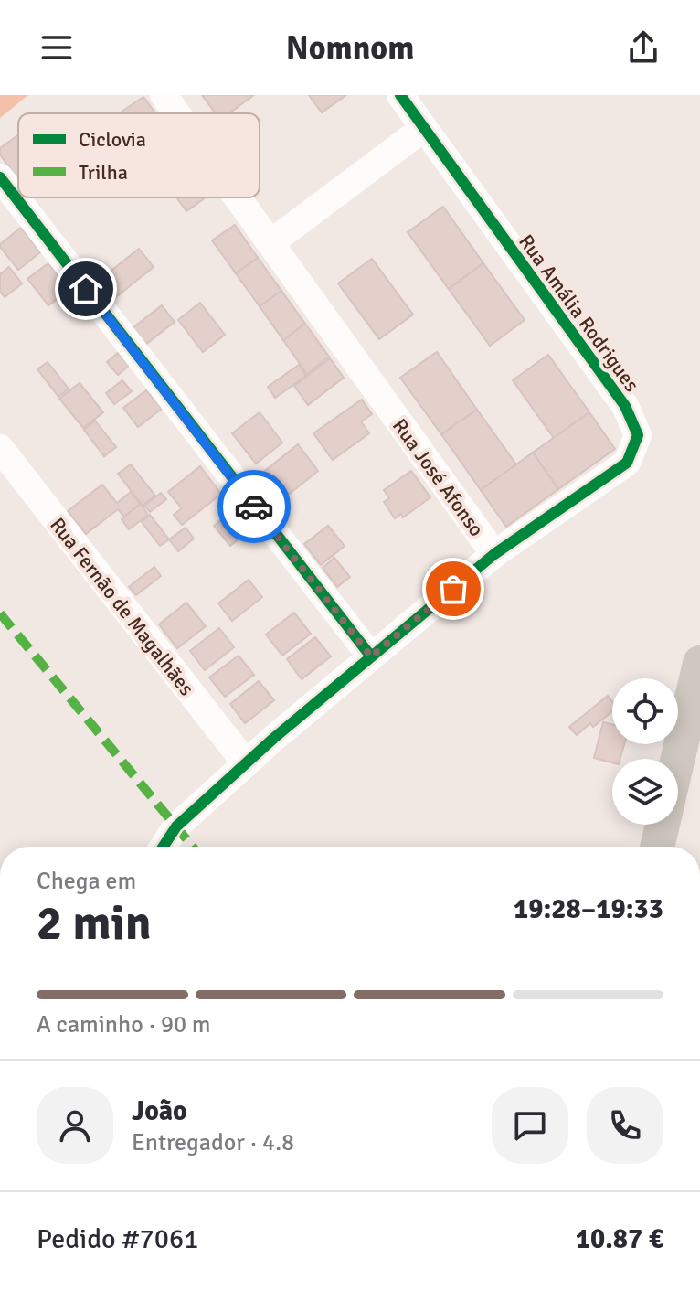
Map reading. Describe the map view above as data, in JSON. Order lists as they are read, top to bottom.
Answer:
{
  "streets": {
    "street": ["Rua Amália Rodrigues", "Rua José Afonso", "Rua Fernão de Magalhães"]
  },
  "crossings": [
    ["Rua Amália Rodrigues", "Rua José Afonso"],
    ["Rua José Afonso", "Rua Fernão de Magalhães"]
  ],
  "legend": ["Ciclovia", "Trilha"],
  "page": {
    "header": "Nomnom",
    "heading": ["2 min", "Chega em", "19:28–19:33"],
    "panel": [
      "João",
      "Entregador · 4.8",
      "Pedido #7061",
      "10.87 €"
    ],
    "bar": "A caminho · 90 m"
  }
}
